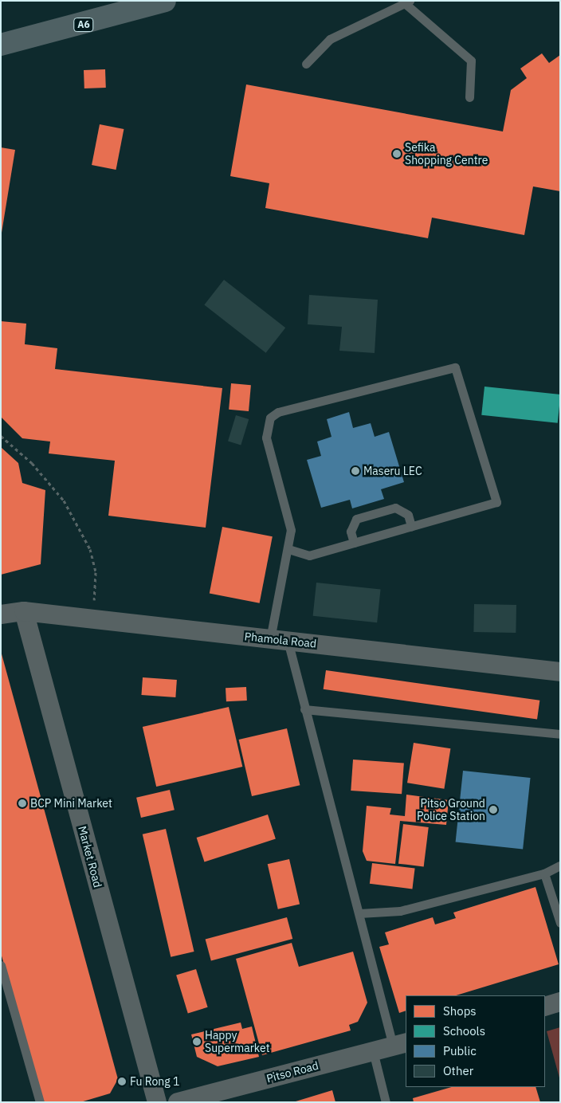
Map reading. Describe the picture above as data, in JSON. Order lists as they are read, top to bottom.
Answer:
{
  "streets": {
    "main road": ["A6"],
    "street": ["Phamola Road", "Market Road", "Pitso Road"]
  },
  "crossings": [
    ["Phamola Road", "Market Road"]
  ],
  "places": [
    "Sefika Shopping Centre",
    "Maseru LEC",
    "BCP Mini Market",
    "Pitso Ground Police Station",
    "Happy Supermarket",
    "Fu Rong 1"
  ],
  "legend": [
    "Shops",
    "Schools",
    "Public",
    "Other"
  ]
}
